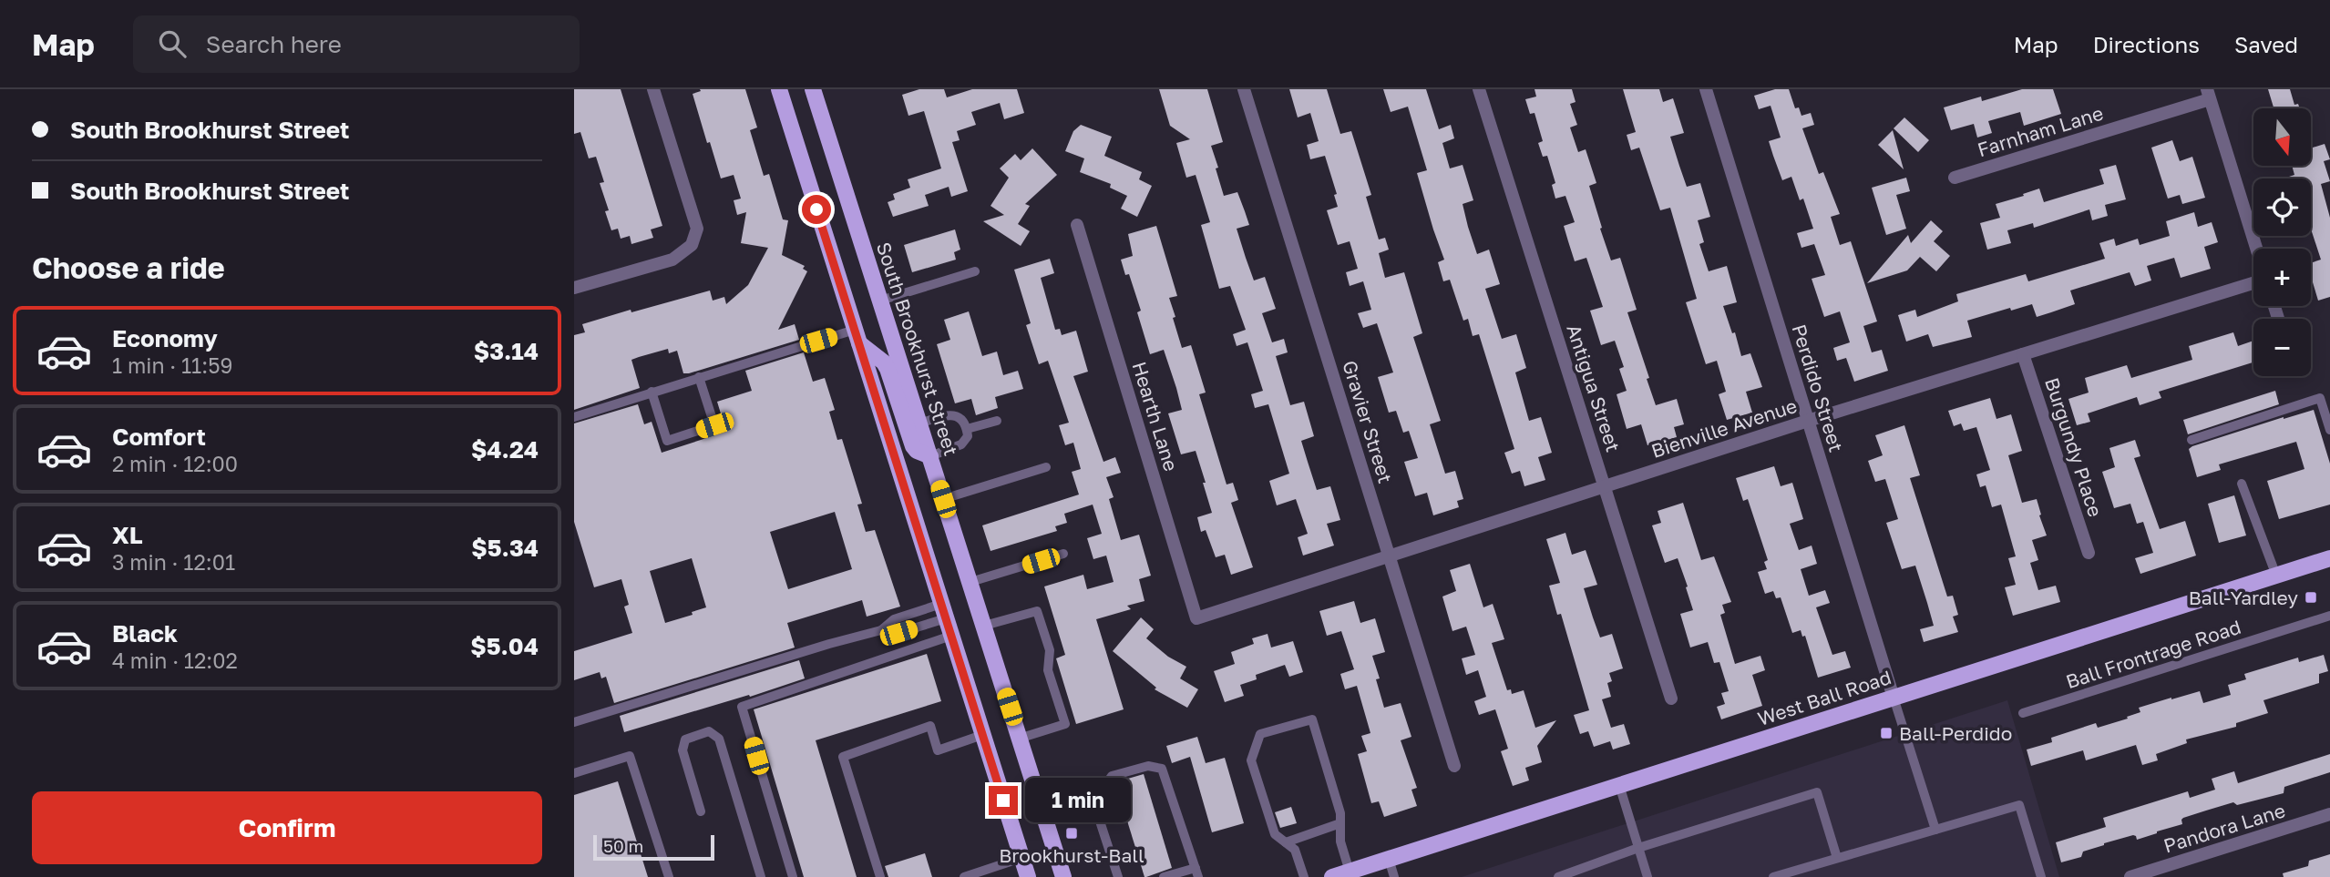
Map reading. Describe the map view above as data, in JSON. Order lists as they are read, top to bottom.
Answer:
{
  "streets": {
    "main road": ["South Brookhurst Street", "West Ball Road"],
    "street": [
      "Farnham Lane",
      "Antigua Street",
      "Perdido Street",
      "Hearth Lane",
      "Gravier Street",
      "Bienville Avenue",
      "Burgundy Place",
      "Pandora Lane"
    ],
    "lane": ["Ball Frontrage Road"]
  },
  "crossings": [
    ["Antigua Street", "Bienville Avenue"],
    ["Perdido Street", "Bienville Avenue"],
    ["Perdido Street", "West Ball Road"],
    ["Hearth Lane", "Bienville Avenue"],
    ["Gravier Street", "Bienville Avenue"],
    ["Bienville Avenue", "Burgundy Place"]
  ],
  "places": {
    "transit": ["Ball-Yardley", "Ball-Perdido", "Brookhurst-Ball"]
  },
  "scale_bar": "50 m",
  "north": "bottom",
  "page": {
    "header": "Map",
    "search": "Search here",
    "nav": ["Map", "Directions", "Saved"],
    "banner": ["South Brookhurst Street", "South Brookhurst Street"],
    "map_buttons": ["+", "−"],
    "heading": "Choose a ride",
    "list": [
      {
        "name": "Economy",
        "note": "1 min · 11:59",
        "value": "$3.14"
      },
      {
        "name": "Comfort",
        "note": "2 min · 12:00",
        "value": "$4.24"
      },
      {
        "name": "XL",
        "note": "3 min · 12:01",
        "value": "$5.34"
      },
      {
        "name": "Black",
        "note": "4 min · 12:02",
        "value": "$5.04"
      }
    ],
    "bubble": "1 min",
    "buttons": "Confirm",
    "scale": "50 m"
  }
}
